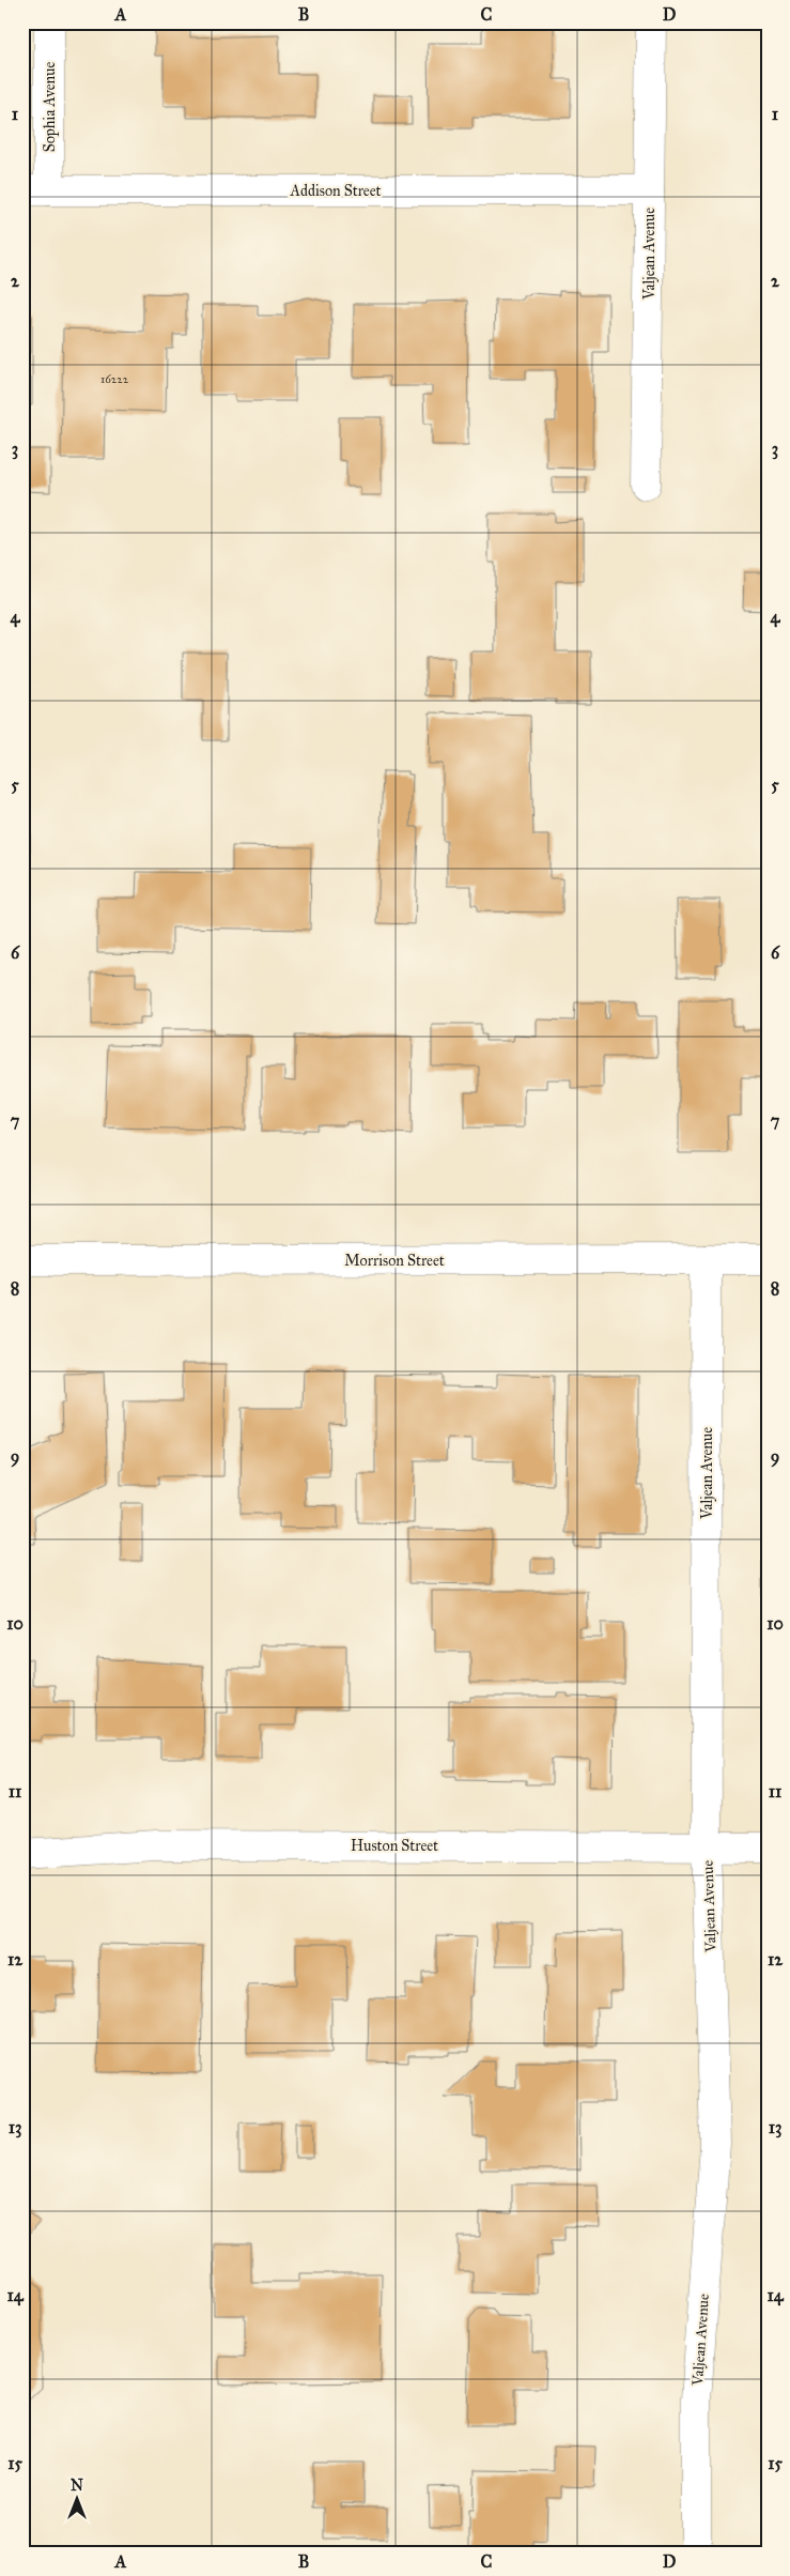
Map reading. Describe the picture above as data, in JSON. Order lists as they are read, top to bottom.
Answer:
{
  "streets": {
    "street": [
      "Sophia Avenue",
      "Addison Street",
      "Valjean Avenue",
      "Morrison Street",
      "Huston Street"
    ]
  },
  "crossings": [
    ["Sophia Avenue", "Addison Street"],
    ["Addison Street", "Valjean Avenue"],
    ["Valjean Avenue", "Morrison Street"],
    ["Valjean Avenue", "Huston Street"]
  ],
  "house_numbers": ["16222"],
  "north": "top",
  "grid": {
    "columns": [
      "A",
      "B",
      "C",
      "D"
    ],
    "rows": [
      "1",
      "2",
      "3",
      "4",
      "5",
      "6",
      "7",
      "8",
      "9",
      "10",
      "11",
      "12",
      "13",
      "14",
      "15"
    ]
  }
}
